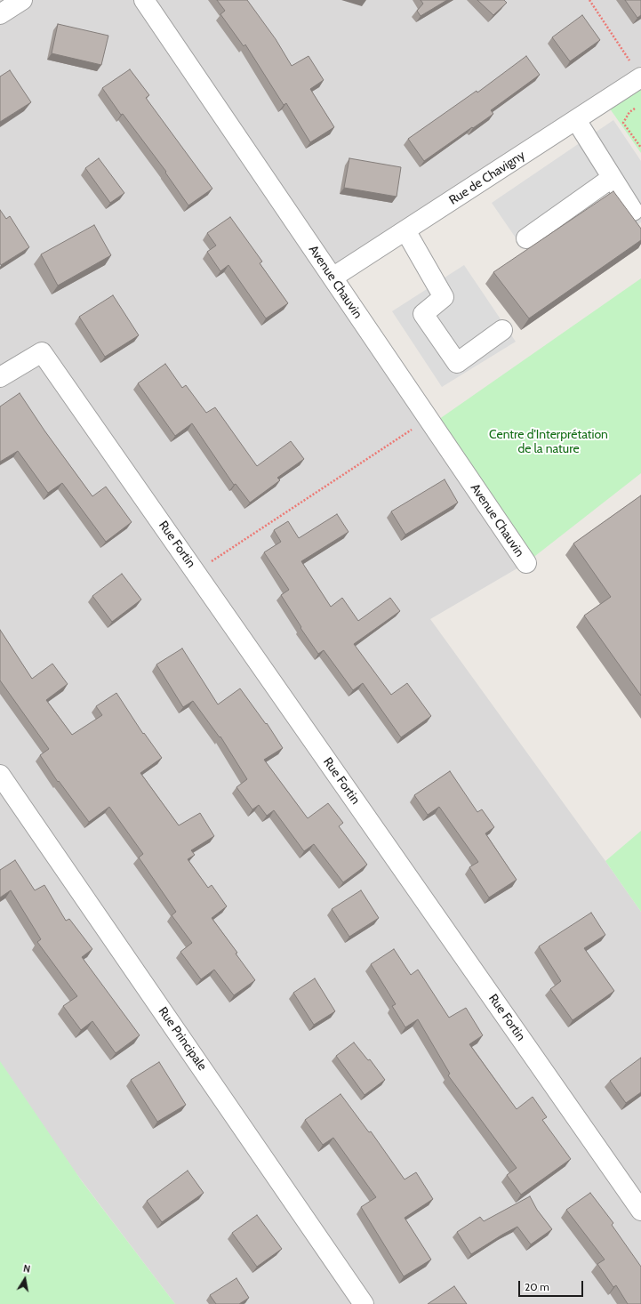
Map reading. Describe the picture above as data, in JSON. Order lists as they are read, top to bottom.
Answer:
{
  "streets": {
    "street": [
      "Rue de Chavigny",
      "Avenue Chauvin",
      "Rue Fortin",
      "Rue Principale"
    ]
  },
  "crossings": [
    ["Rue de Chavigny", "Avenue Chauvin"]
  ],
  "parks": ["Centre d'Interprétation de la nature"],
  "scale_bar": "20 m",
  "north": "top"
}
